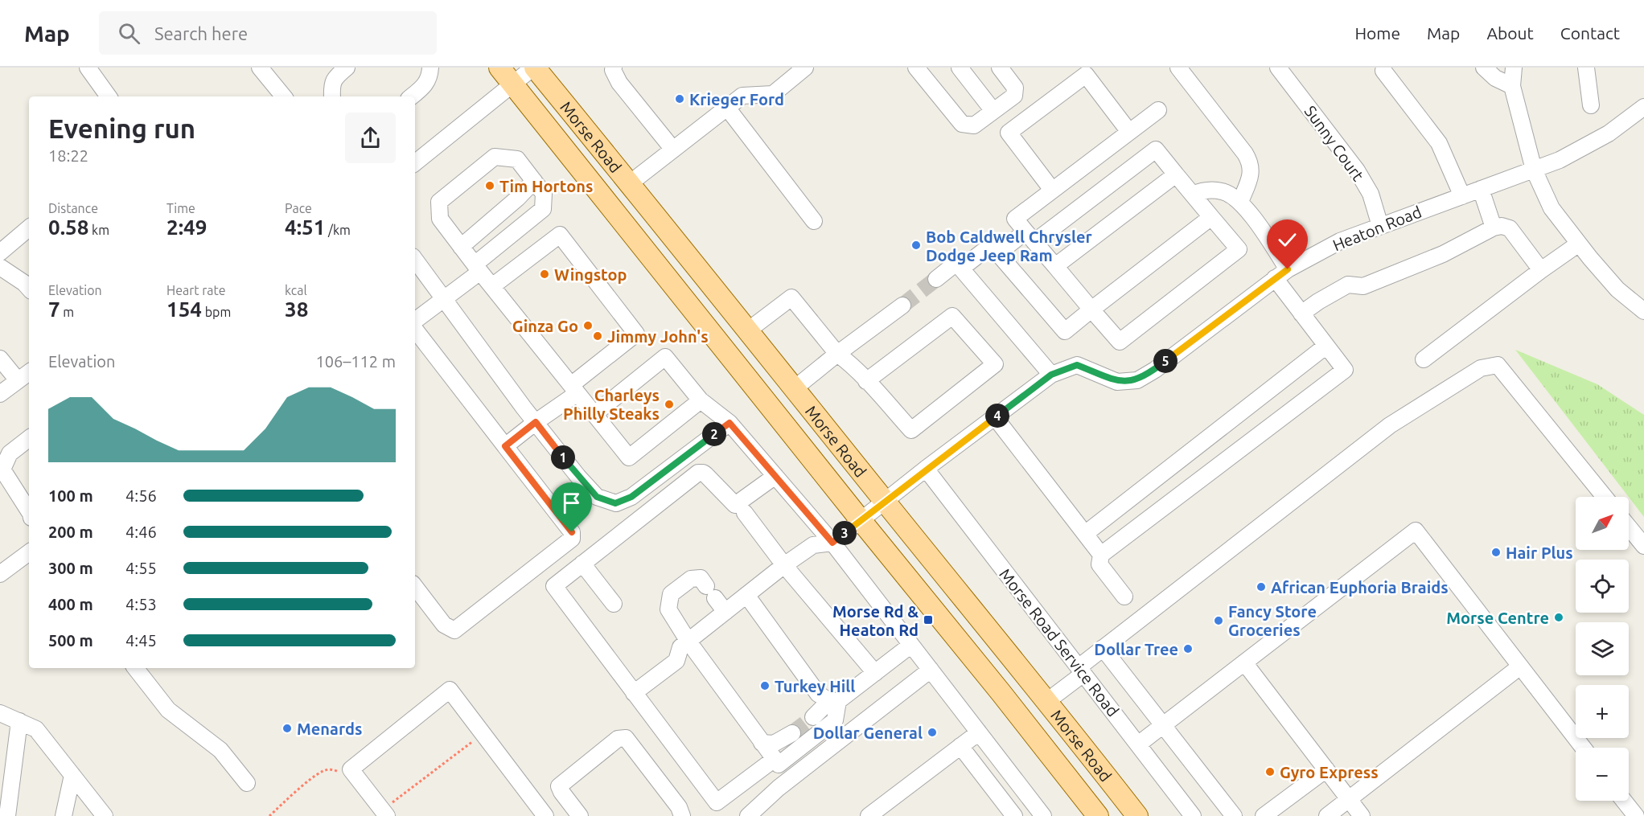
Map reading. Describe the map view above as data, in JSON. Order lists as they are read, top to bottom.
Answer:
{
  "streets": {
    "main road": ["Morse Road"],
    "street": ["Sunny Court", "Heaton Road", "Morse Road Service Road"]
  },
  "crossings": [
    ["Morse Road", "Heaton Road"],
    ["Sunny Court", "Heaton Road"],
    ["Heaton Road", "Morse Road Service Road"]
  ],
  "places": {
    "other": [
      "Krieger Ford",
      "Tim Hortons",
      "Bob Caldwell Chrysler Dodge Jeep Ram",
      "Wingstop",
      "Ginza Go",
      "Jimmy John's",
      "Charleys Philly Steaks",
      "Hair Plus",
      "African Euphoria Braids",
      "Morse Centre",
      "Fancy Store Groceries",
      "Dollar Tree",
      "Turkey Hill",
      "Menards",
      "Dollar General",
      "Gyro Express"
    ],
    "transit": ["Morse Rd & Heaton Rd"]
  },
  "north": "top right",
  "page": {
    "header": "Map",
    "search": "Search here",
    "nav": [
      "Home",
      "Map",
      "About",
      "Contact"
    ],
    "heading": ["Evening run", "18:22"],
    "stats": [
      ["Distance", "0.58 km"],
      ["Time", "2:49"],
      ["Pace", "4:51 /km"],
      ["Elevation", "7 m"],
      ["Heart rate", "154 bpm"],
      ["kcal", "38"]
    ],
    "chart": ["Elevation", "106–112 m"],
    "pins": [
      "5",
      "4",
      "2",
      "1",
      "3"
    ],
    "list": [
      {
        "name": "100 m",
        "note": "4:56"
      },
      {
        "name": "200 m",
        "note": "4:46"
      },
      {
        "name": "300 m",
        "note": "4:55"
      },
      {
        "name": "400 m",
        "note": "4:53"
      },
      {
        "name": "500 m",
        "note": "4:45"
      }
    ],
    "map_buttons": ["+", "−"]
  }
}
